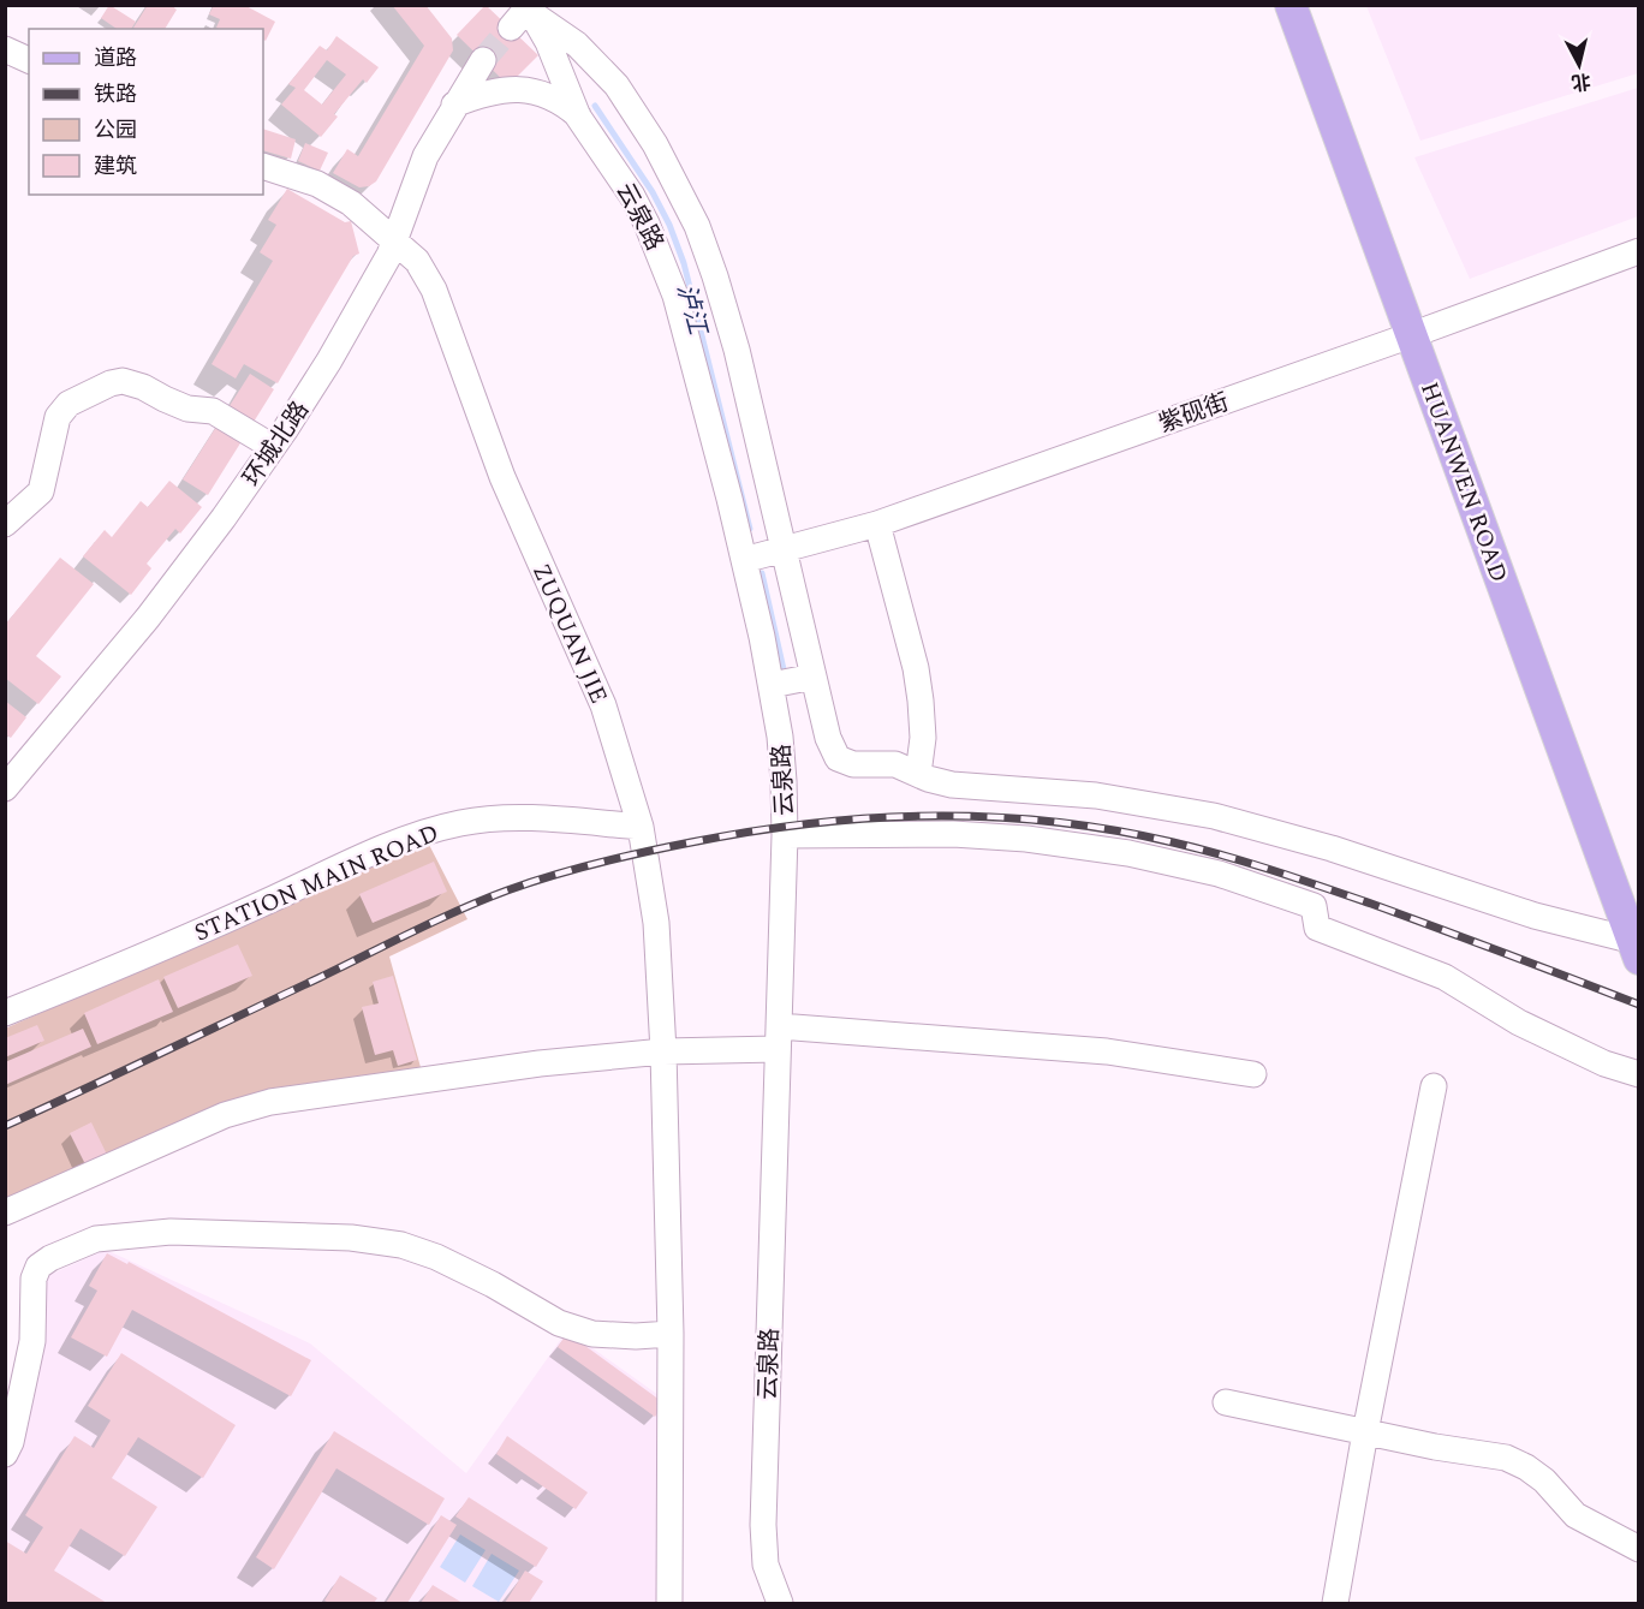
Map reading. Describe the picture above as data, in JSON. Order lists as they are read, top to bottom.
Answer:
{
  "streets": {
    "main road": ["HUANWEN ROAD"],
    "street": [
      "云泉路",
      "紫砚街",
      "环城北路",
      "ZUQUAN JIE",
      "STATION MAIN ROAD"
    ]
  },
  "crossings": [
    ["云泉路", "紫砚街"],
    ["紫砚街", "HUANWEN ROAD"],
    ["环城北路", "ZUQUAN JIE"],
    ["ZUQUAN JIE", "STATION MAIN ROAD"]
  ],
  "water": ["泸江"],
  "legend": [
    "道路",
    "铁路",
    "公园",
    "建筑"
  ],
  "north": "bottom"
}
